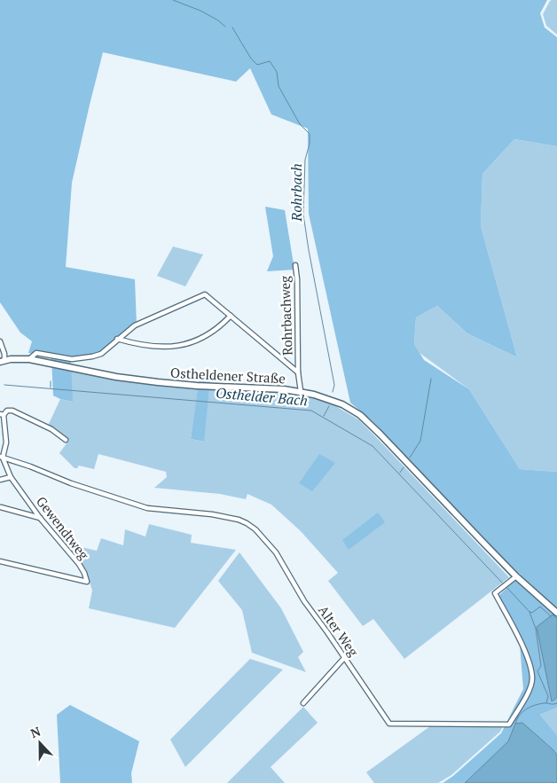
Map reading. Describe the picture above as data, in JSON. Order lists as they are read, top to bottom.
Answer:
{
  "streets": {
    "main road": ["Ostheldener Straße"],
    "street": ["Rohrbachweg", "Gewendtweg", "Alter Weg"]
  },
  "crossings": [
    ["Rohrbachweg", "Ostheldener Straße"],
    ["Ostheldener Straße", "Alter Weg"],
    ["Gewendtweg", "Alter Weg"]
  ],
  "water": ["Rohrbach", "Osthelder Bach"],
  "north": "top"
}
